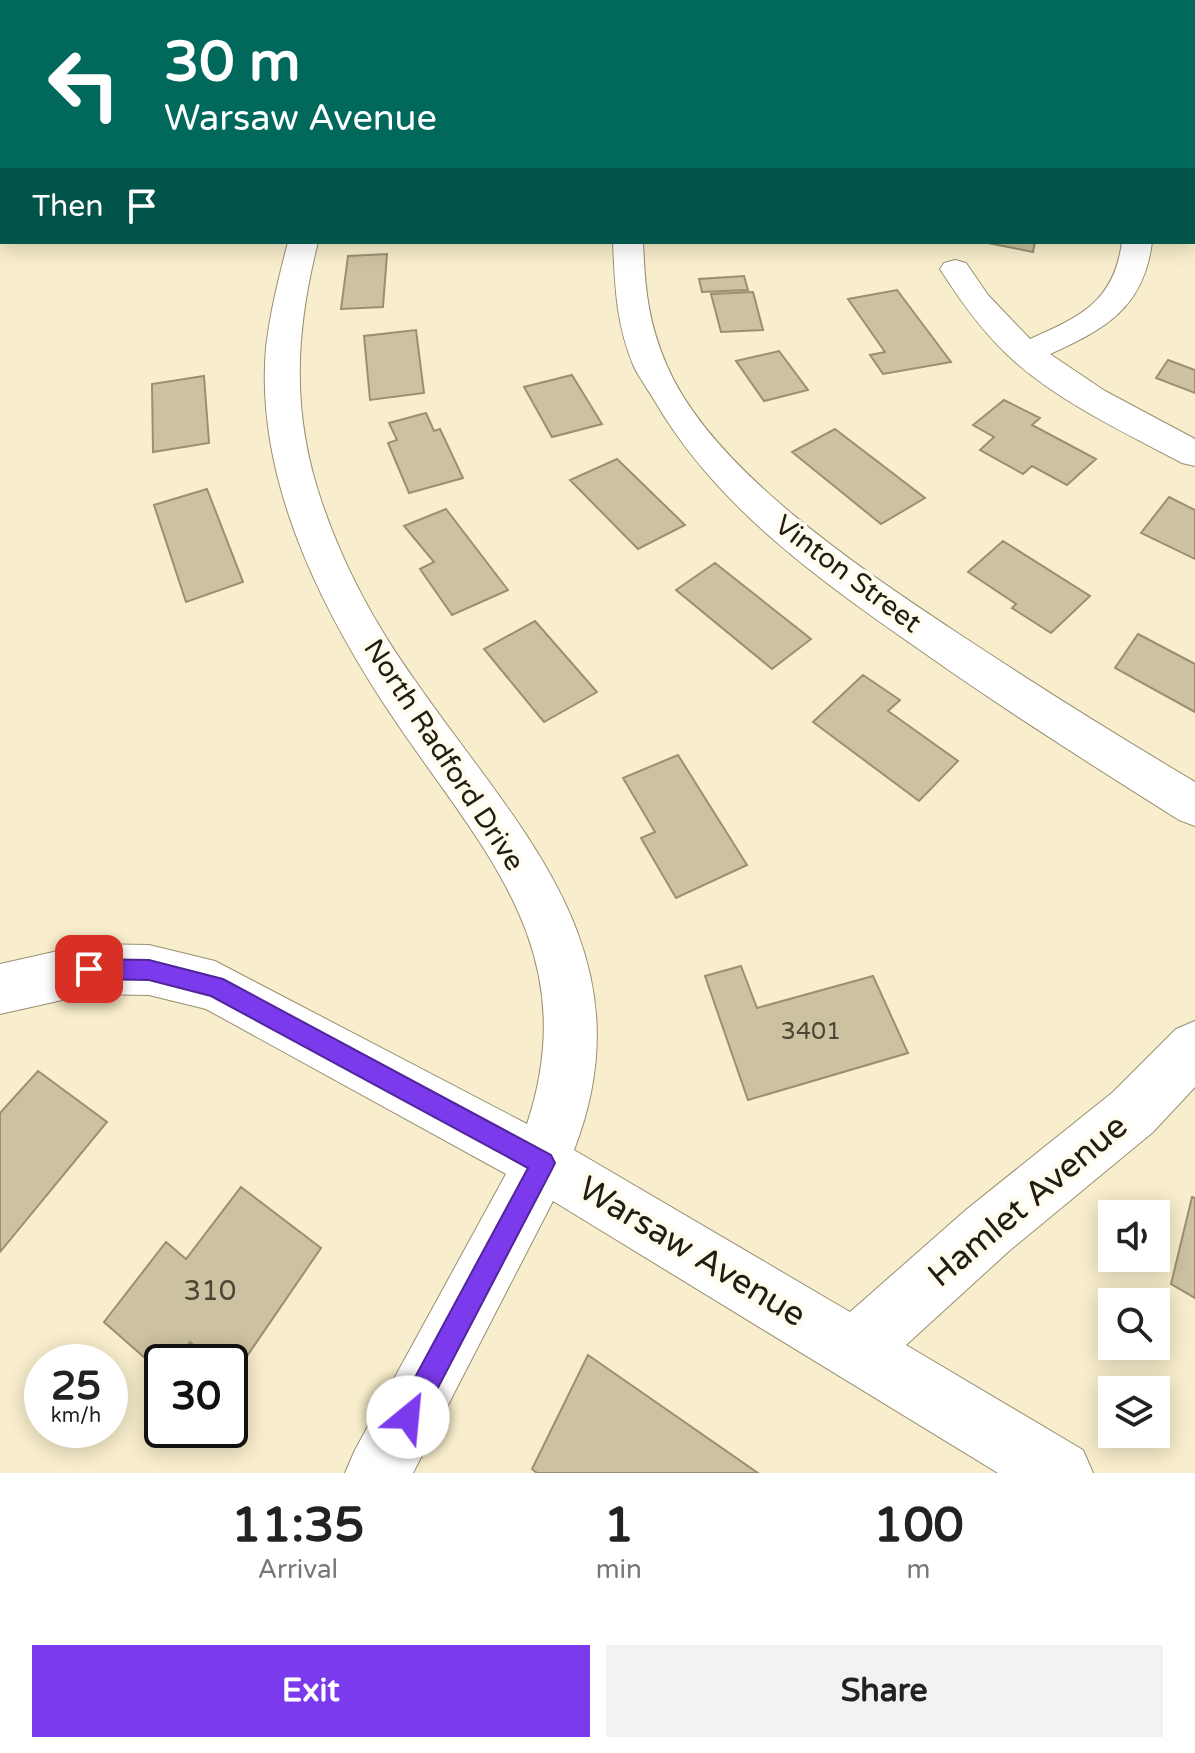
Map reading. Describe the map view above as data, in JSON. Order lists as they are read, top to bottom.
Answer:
{
  "streets": {
    "street": [
      "Vinton Street",
      "North Radford Drive",
      "Hamlet Avenue",
      "Warsaw Avenue"
    ]
  },
  "crossings": [
    ["North Radford Drive", "Warsaw Avenue"],
    ["Hamlet Avenue", "Warsaw Avenue"]
  ],
  "house_numbers": ["3401", "310"],
  "page": {
    "turn": ["30 m", "Warsaw Avenue"],
    "then": "Then",
    "speed": "25 km/h",
    "limit": "30",
    "eta": [
      "11:35",
      "Arrival",
      "1",
      "min",
      "100",
      "m"
    ],
    "buttons": ["Exit", "Share"]
  }
}
